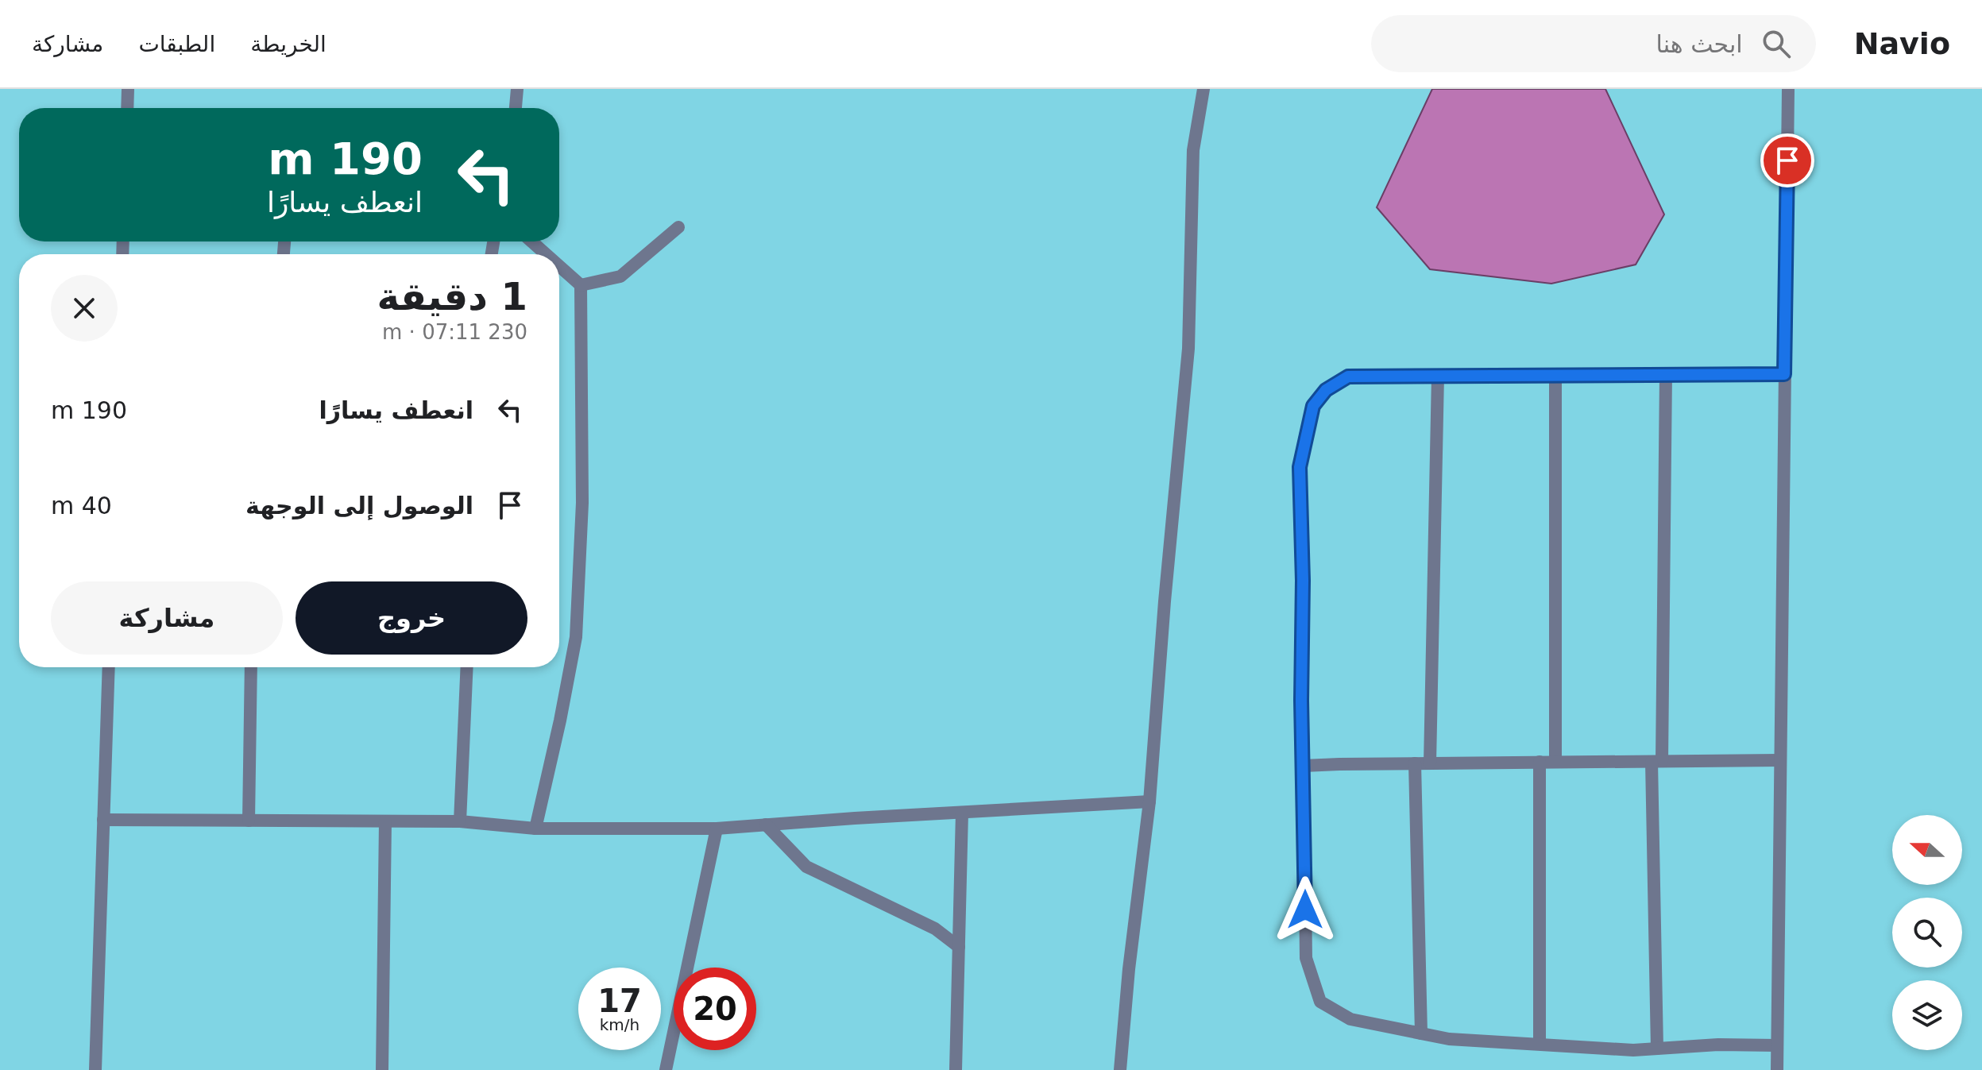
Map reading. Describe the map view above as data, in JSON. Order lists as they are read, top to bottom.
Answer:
{
  "north": "left",
  "page": {
    "header": "Navio",
    "search": "ابحث هنا",
    "nav": ["الخريطة", "الطبقات", "مشاركة"],
    "turn": ["190 m", "انعطف يسارًا"],
    "heading": ["1 دقيقة", "230 m · 07:11"],
    "list": [
      {
        "name": "انعطف يسارًا",
        "value": "190 m"
      },
      {
        "name": "الوصول إلى الوجهة",
        "value": "40 m"
      }
    ],
    "buttons": ["خروج", "مشاركة"],
    "speed": "17 km/h",
    "limit": "20"
  }
}
